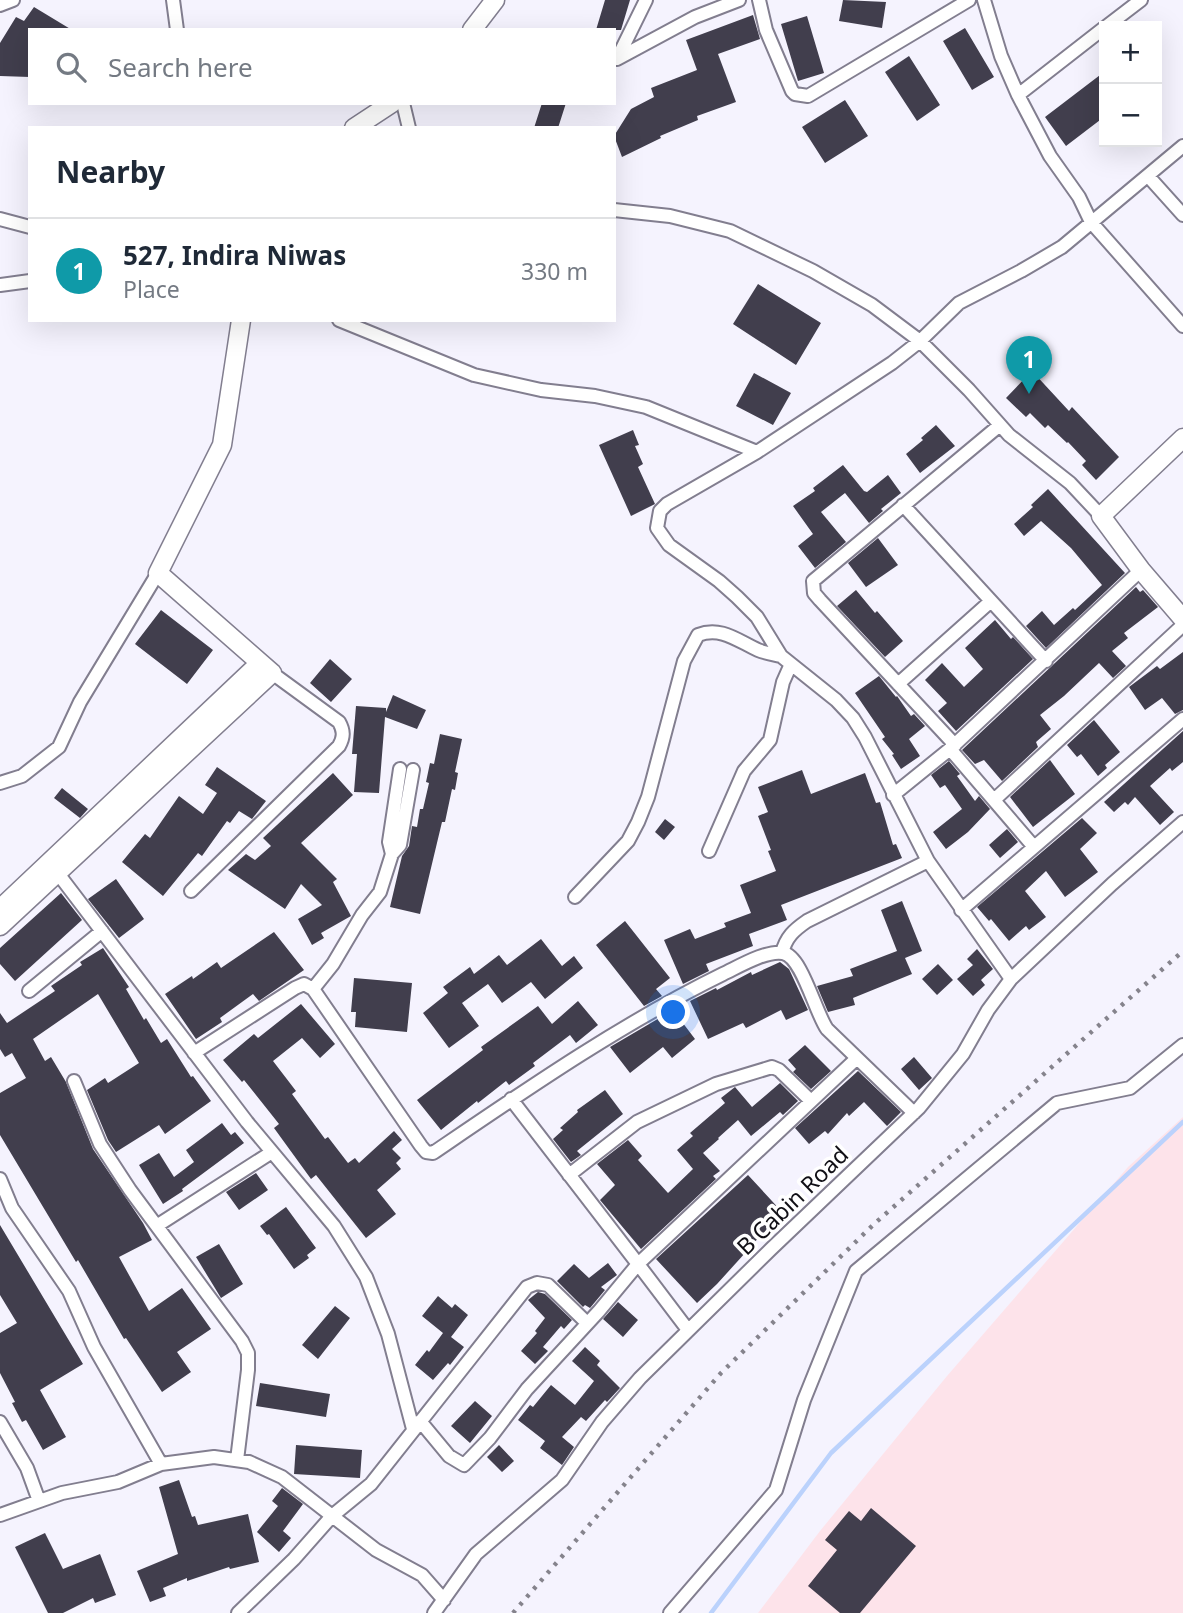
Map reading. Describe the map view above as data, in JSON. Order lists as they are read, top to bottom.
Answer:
{
  "streets": {
    "street": ["B Cabin Road"]
  },
  "page": {
    "map_buttons": ["+", "−"],
    "search": "Search here",
    "heading": "Nearby",
    "list": [
      {
        "mark": "1",
        "name": "527, Indira Niwas",
        "note": "Place",
        "value": "330 m"
      }
    ],
    "pins": "1"
  }
}
